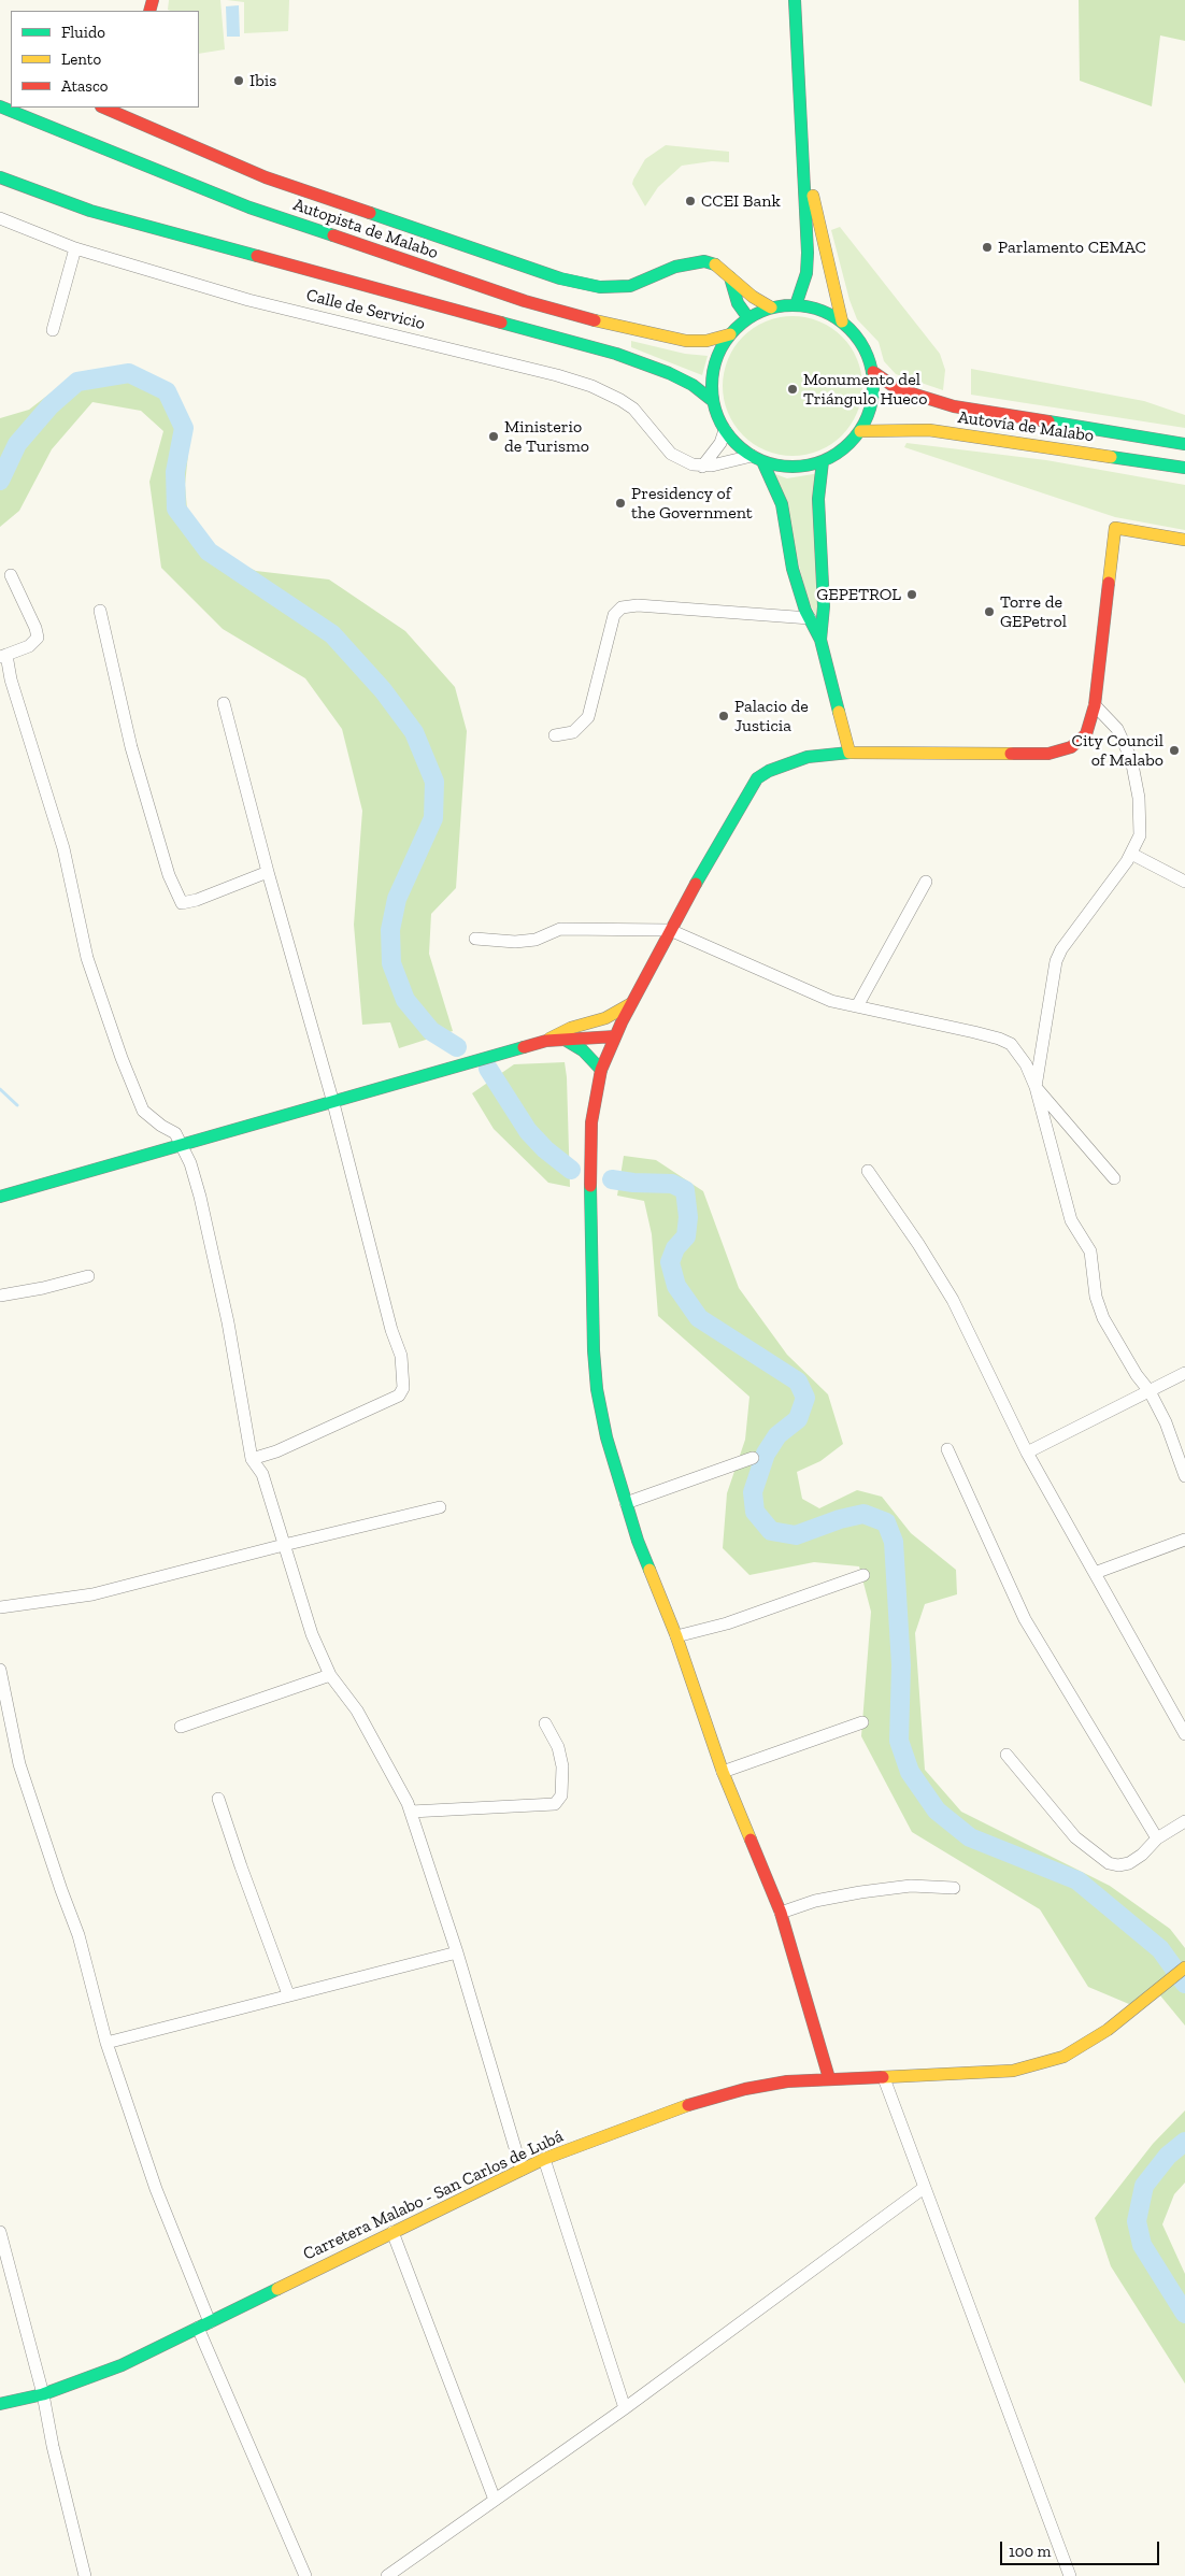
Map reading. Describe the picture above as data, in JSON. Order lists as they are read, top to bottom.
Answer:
{
  "streets": {
    "main road": ["Autopista de Malabo", "Autovía de Malabo", "Carretera Malabo - San Carlos de Lubá"],
    "street": ["Calle de Servicio"]
  },
  "crossings": [
    ["Autopista de Malabo", "Autovía de Malabo"]
  ],
  "places": [
    "Ibis",
    "CCEI Bank",
    "Parlamento CEMAC",
    "Monumento del Triángulo Hueco",
    "Ministerio de Turismo",
    "Presidency of the Government",
    "GEPETROL",
    "Torre de GEPetrol",
    "Palacio de Justicia",
    "City Council of Malabo"
  ],
  "legend": ["Fluido", "Lento", "Atasco"],
  "scale_bar": "100 m"
}
